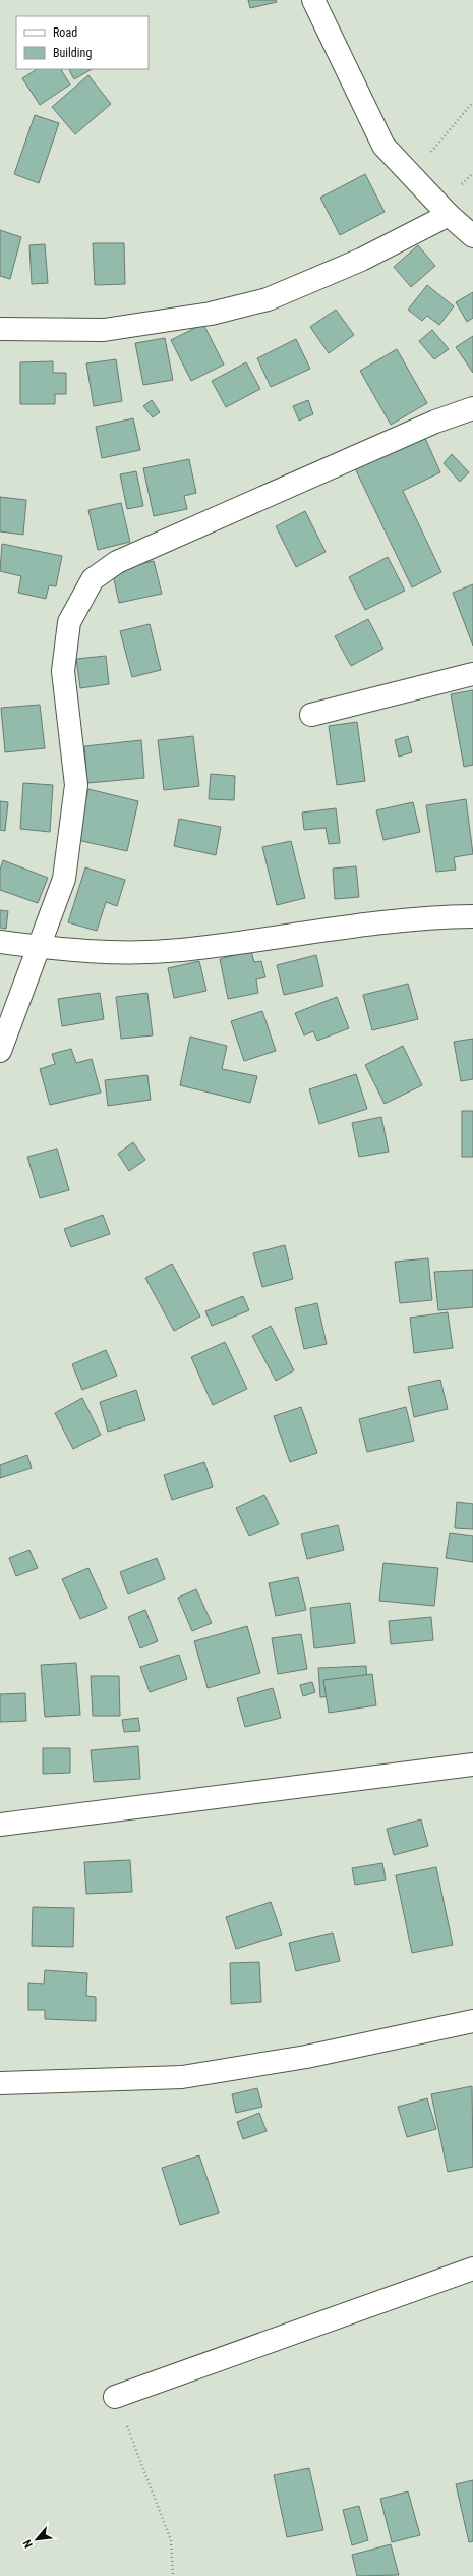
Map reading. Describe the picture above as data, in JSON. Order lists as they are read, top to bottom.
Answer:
{
  "legend": ["Road", "Building"],
  "north": "bottom left"
}
